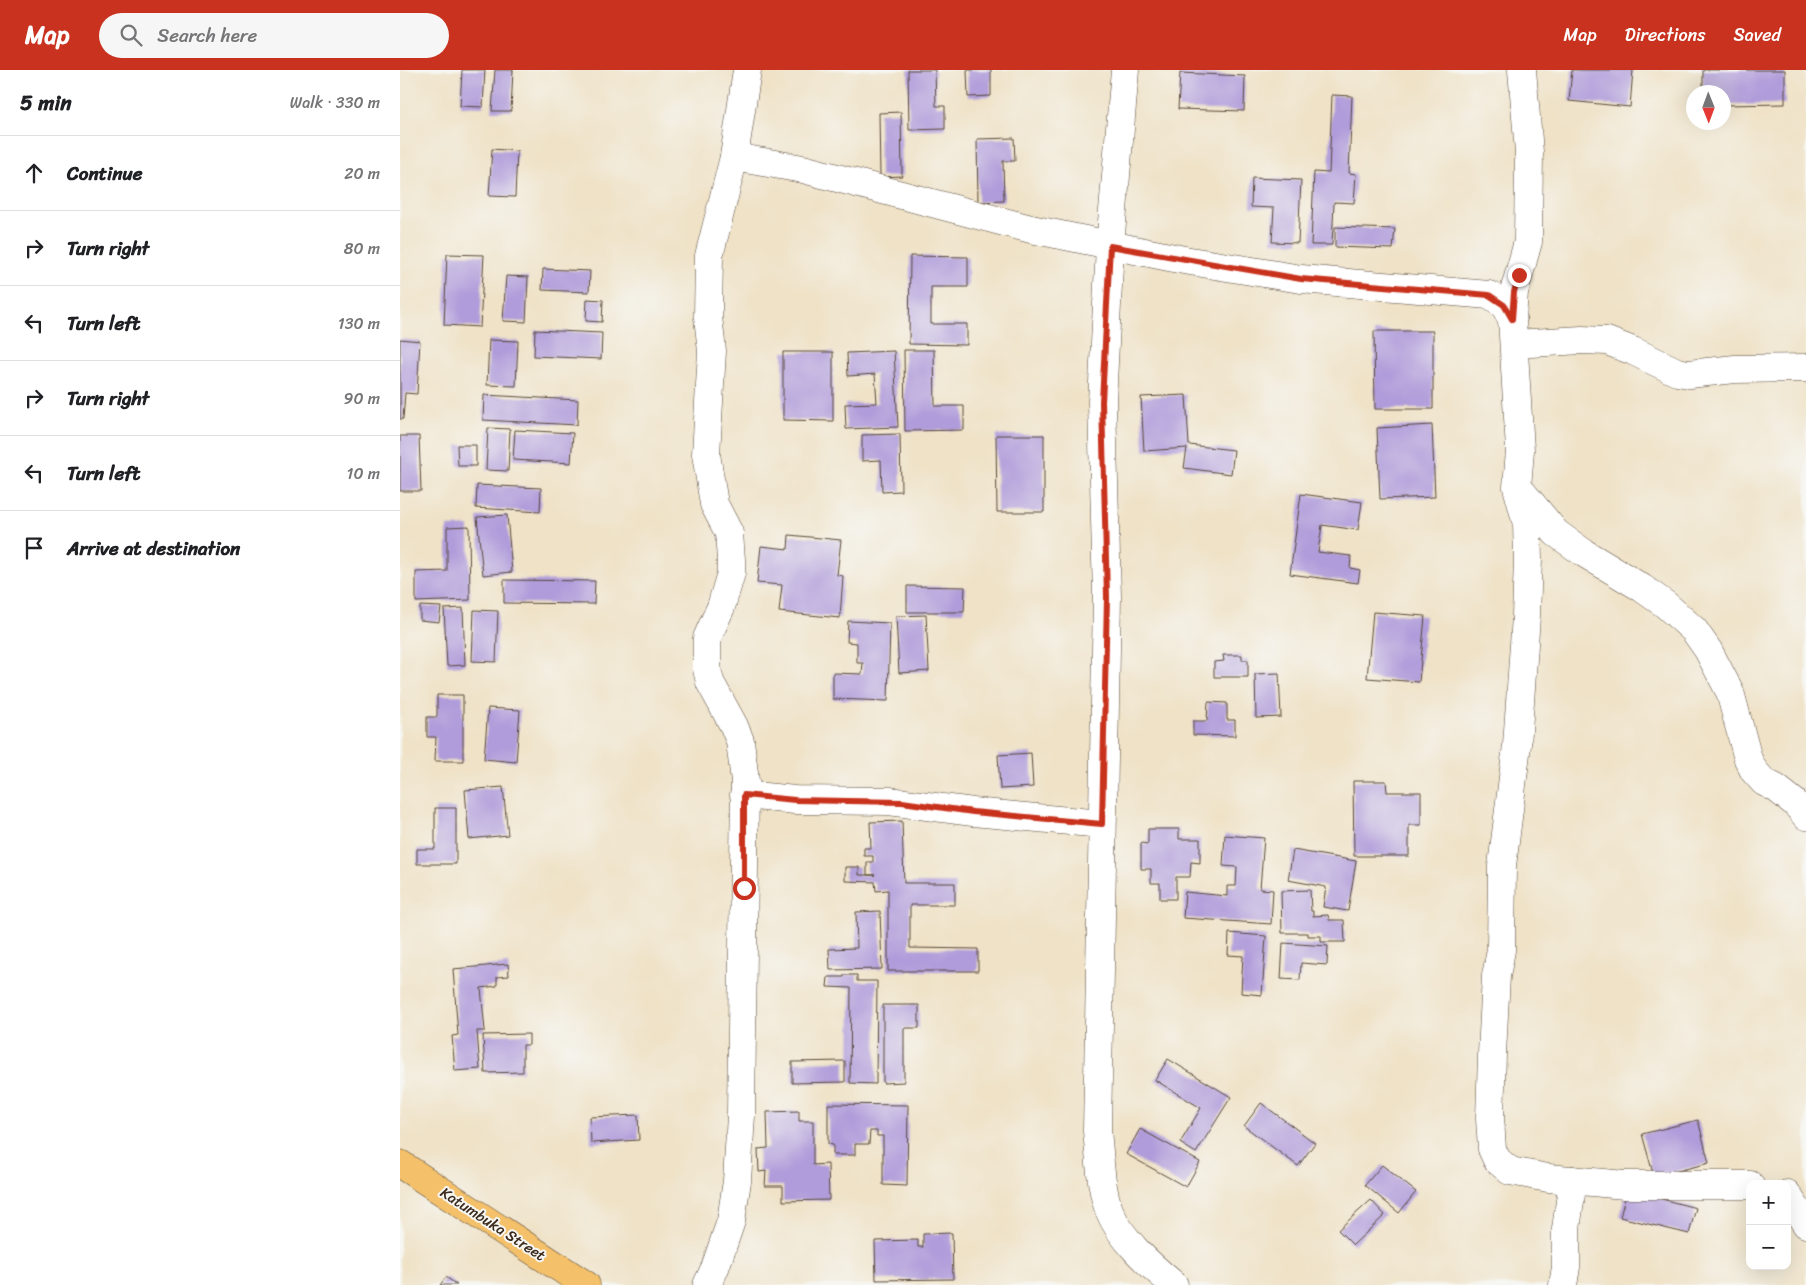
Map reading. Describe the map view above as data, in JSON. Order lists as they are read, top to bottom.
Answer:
{
  "streets": {
    "main road": ["Katumbuka Street"]
  },
  "north": "bottom",
  "page": {
    "header": "Map",
    "search": "Search here",
    "nav": ["Map", "Directions", "Saved"],
    "heading": ["5 min", "Walk · 330 m"],
    "list": [
      ["Continue", "20 m"],
      ["Turn right", "80 m"],
      ["Turn left", "130 m"],
      ["Turn right", "90 m"],
      ["Turn left", "10 m"],
      "Arrive at destination"
    ],
    "map_buttons": ["+", "−"]
  }
}
